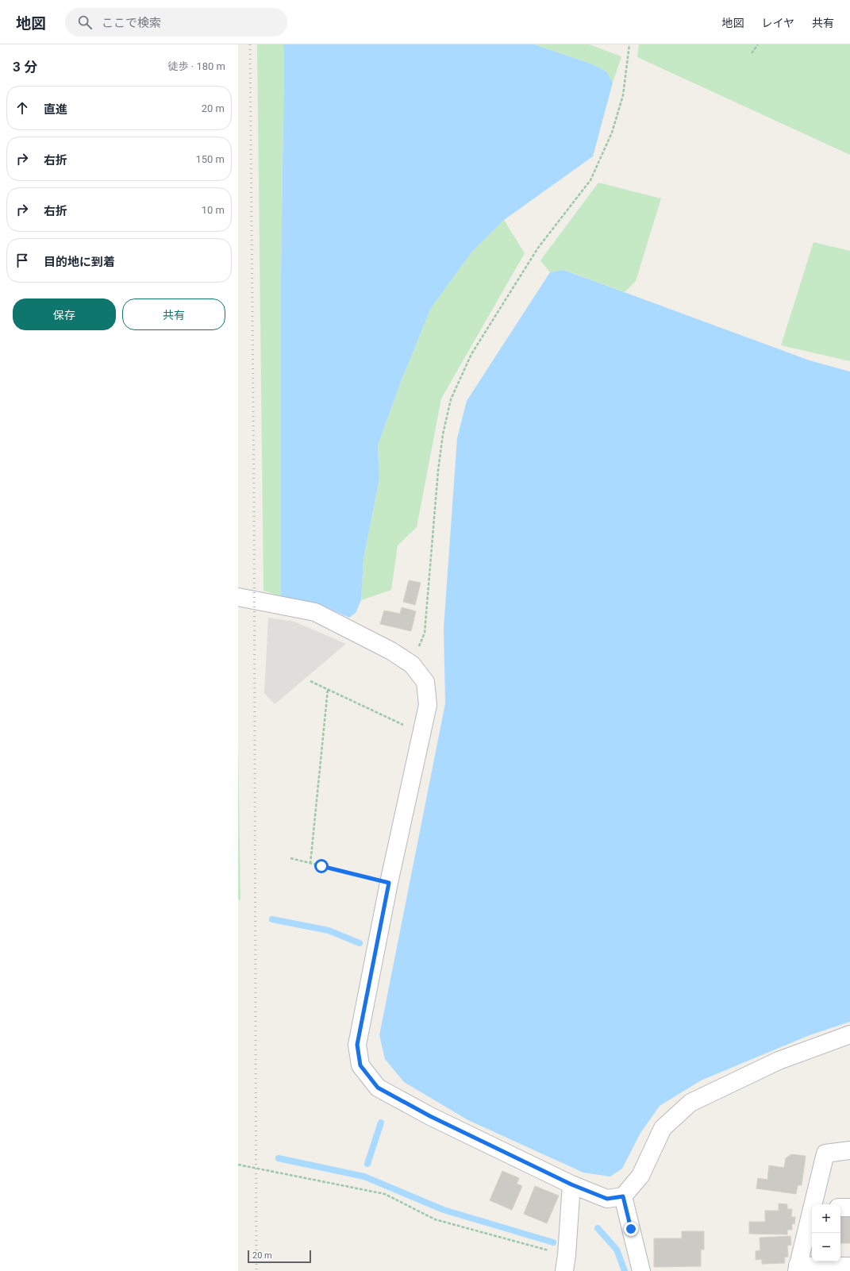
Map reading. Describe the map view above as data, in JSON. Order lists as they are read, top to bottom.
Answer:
{
  "scale_bar": "20 m",
  "page": {
    "header": "地図",
    "search": "ここで検索",
    "nav": ["地図", "レイヤ", "共有"],
    "heading": ["3 分", "徒歩 · 180 m"],
    "list": [
      ["直進", "20 m"],
      ["右折", "150 m"],
      ["右折", "10 m"],
      "目的地に到着"
    ],
    "buttons": ["保存", "共有"],
    "map_buttons": ["+", "−"],
    "scale": "20 m"
  }
}
